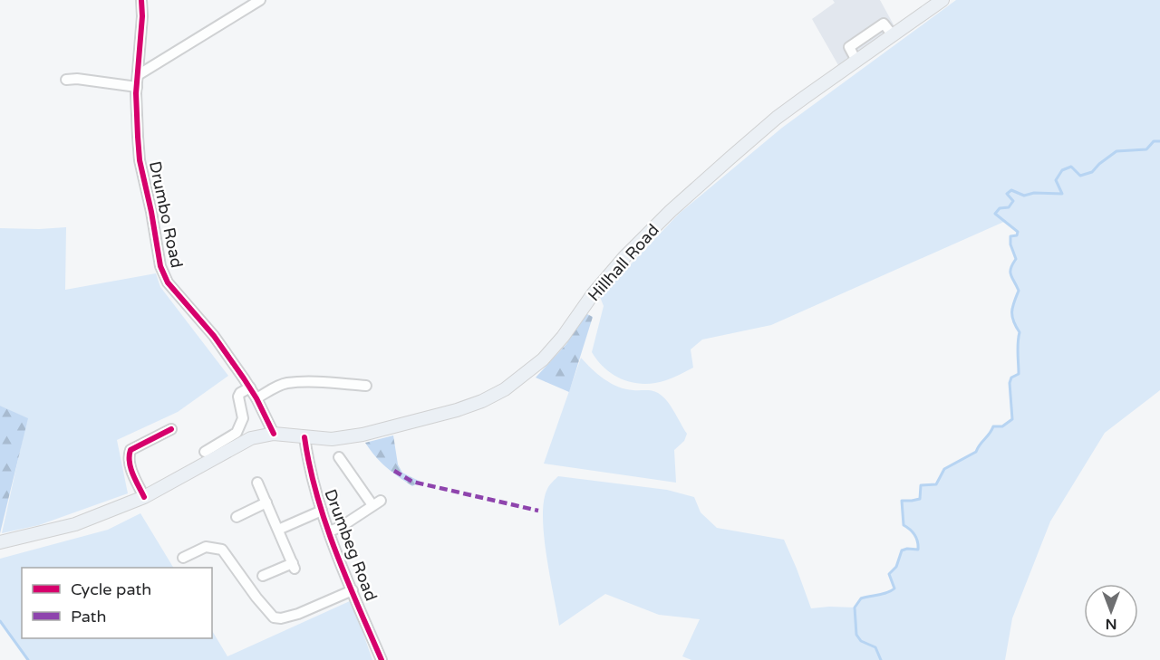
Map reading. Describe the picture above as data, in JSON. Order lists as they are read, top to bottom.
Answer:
{
  "streets": {
    "main road": ["Hillhall Road"],
    "street": ["Drumbo Road", "Drumbeg Road"]
  },
  "crossings": [
    ["Drumbo Road", "Hillhall Road"],
    ["Hillhall Road", "Drumbeg Road"]
  ],
  "legend": ["Cycle path", "Path"],
  "north": "bottom"
}
